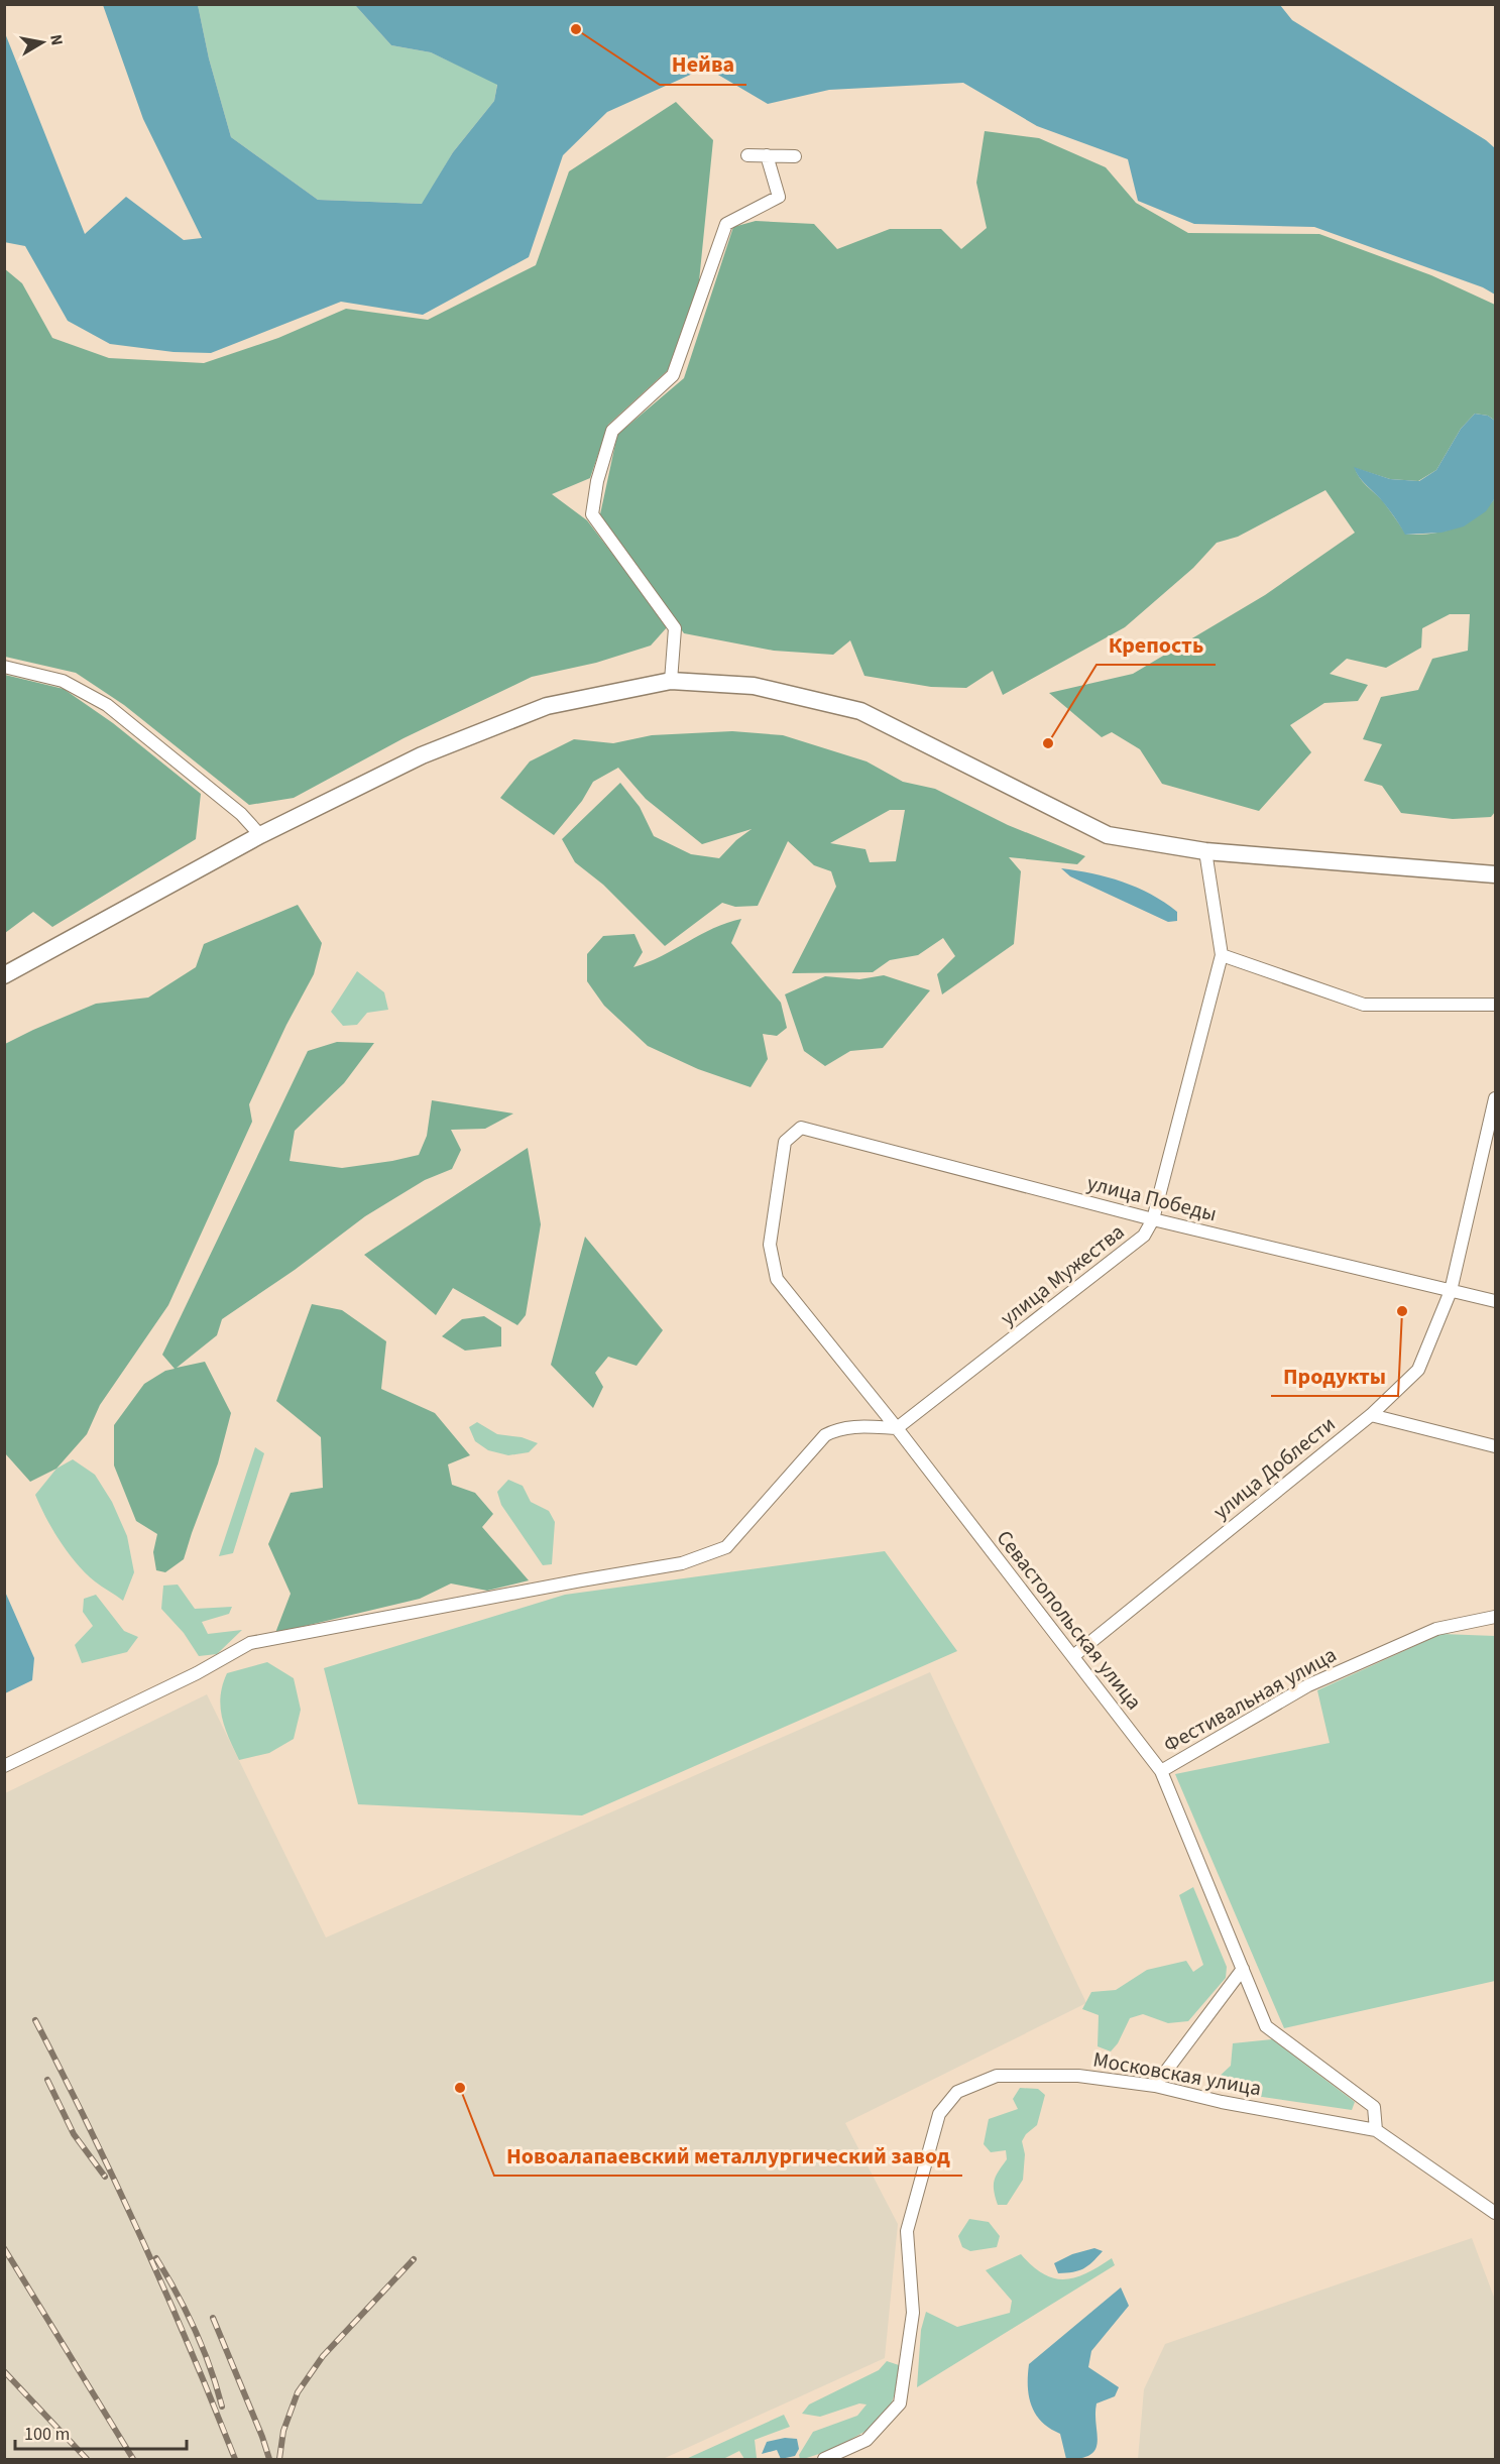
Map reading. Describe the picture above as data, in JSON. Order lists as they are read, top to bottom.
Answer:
{
  "streets": {
    "street": [
      "улица Победы",
      "улица Мужества",
      "улица Доблести",
      "Севастопольская улица",
      "Фестивальная улица",
      "Московская улица"
    ]
  },
  "crossings": [
    ["улица Победы", "улица Мужества"],
    ["улица Победы", "улица Доблести"],
    ["улица Победы", "Севастопольская улица"],
    ["улица Мужества", "Севастопольская улица"],
    ["улица Доблести", "Севастопольская улица"],
    ["Севастопольская улица", "Фестивальная улица"],
    ["Севастопольская улица", "Московская улица"]
  ],
  "places": [
    "Нейва",
    "Крепость",
    "Продукты",
    "Новоалапаевский металлургический завод"
  ],
  "scale_bar": "100 m",
  "north": "right"
}
